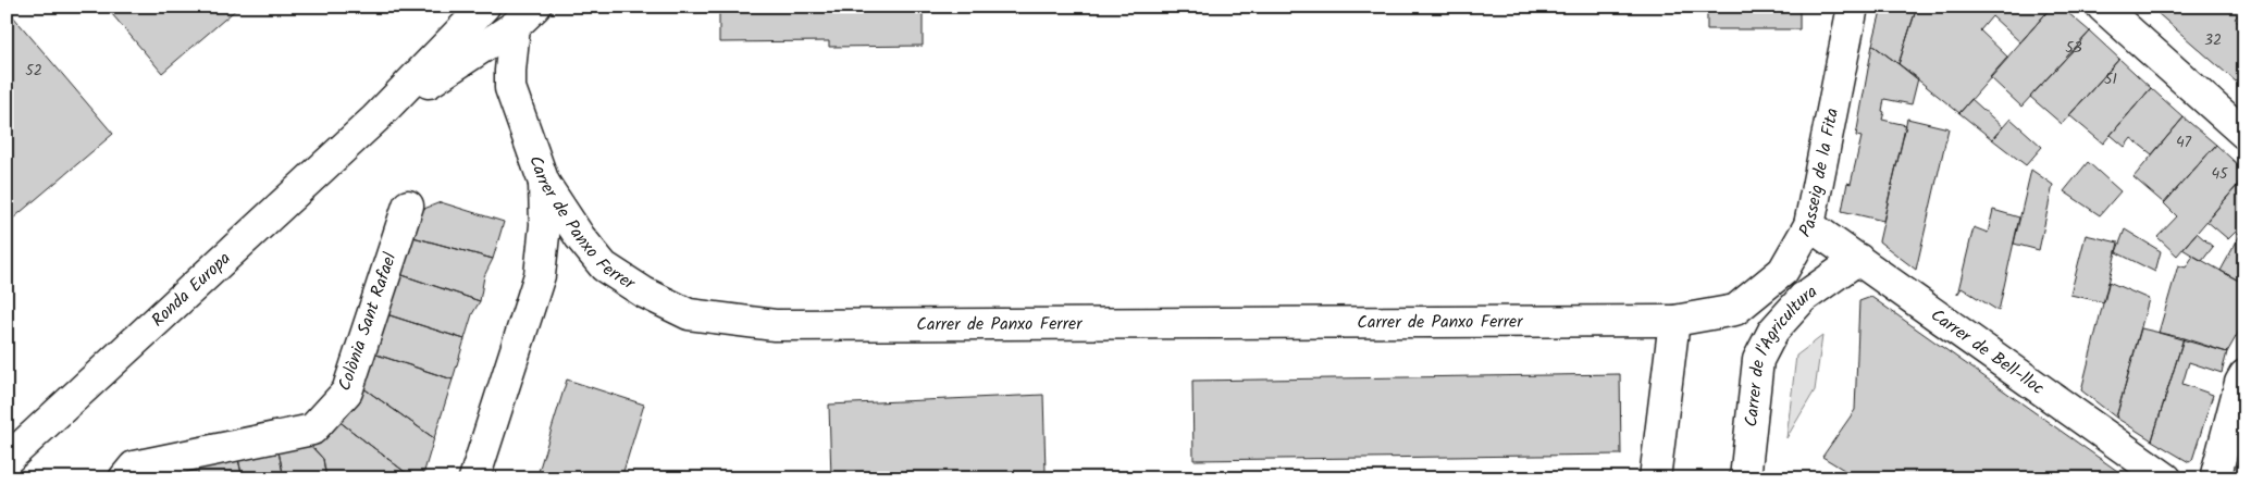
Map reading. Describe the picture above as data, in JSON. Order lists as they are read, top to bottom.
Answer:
{
  "streets": {
    "street": [
      "Passeig de la Fita",
      "Carrer de Panxo Ferrer",
      "Ronda Europa",
      "Colònia Sant Rafael",
      "Carrer de Bell-lloc",
      "Carrer de l'Agricultura"
    ]
  },
  "crossings": [
    ["Passeig de la Fita", "Carrer de Panxo Ferrer"],
    ["Passeig de la Fita", "Carrer de Bell-lloc"],
    ["Carrer de Panxo Ferrer", "Ronda Europa"],
    ["Carrer de Bell-lloc", "Carrer de l'Agricultura"]
  ],
  "house_numbers": [
    "32",
    "53",
    "52",
    "51",
    "47",
    "45"
  ]
}
